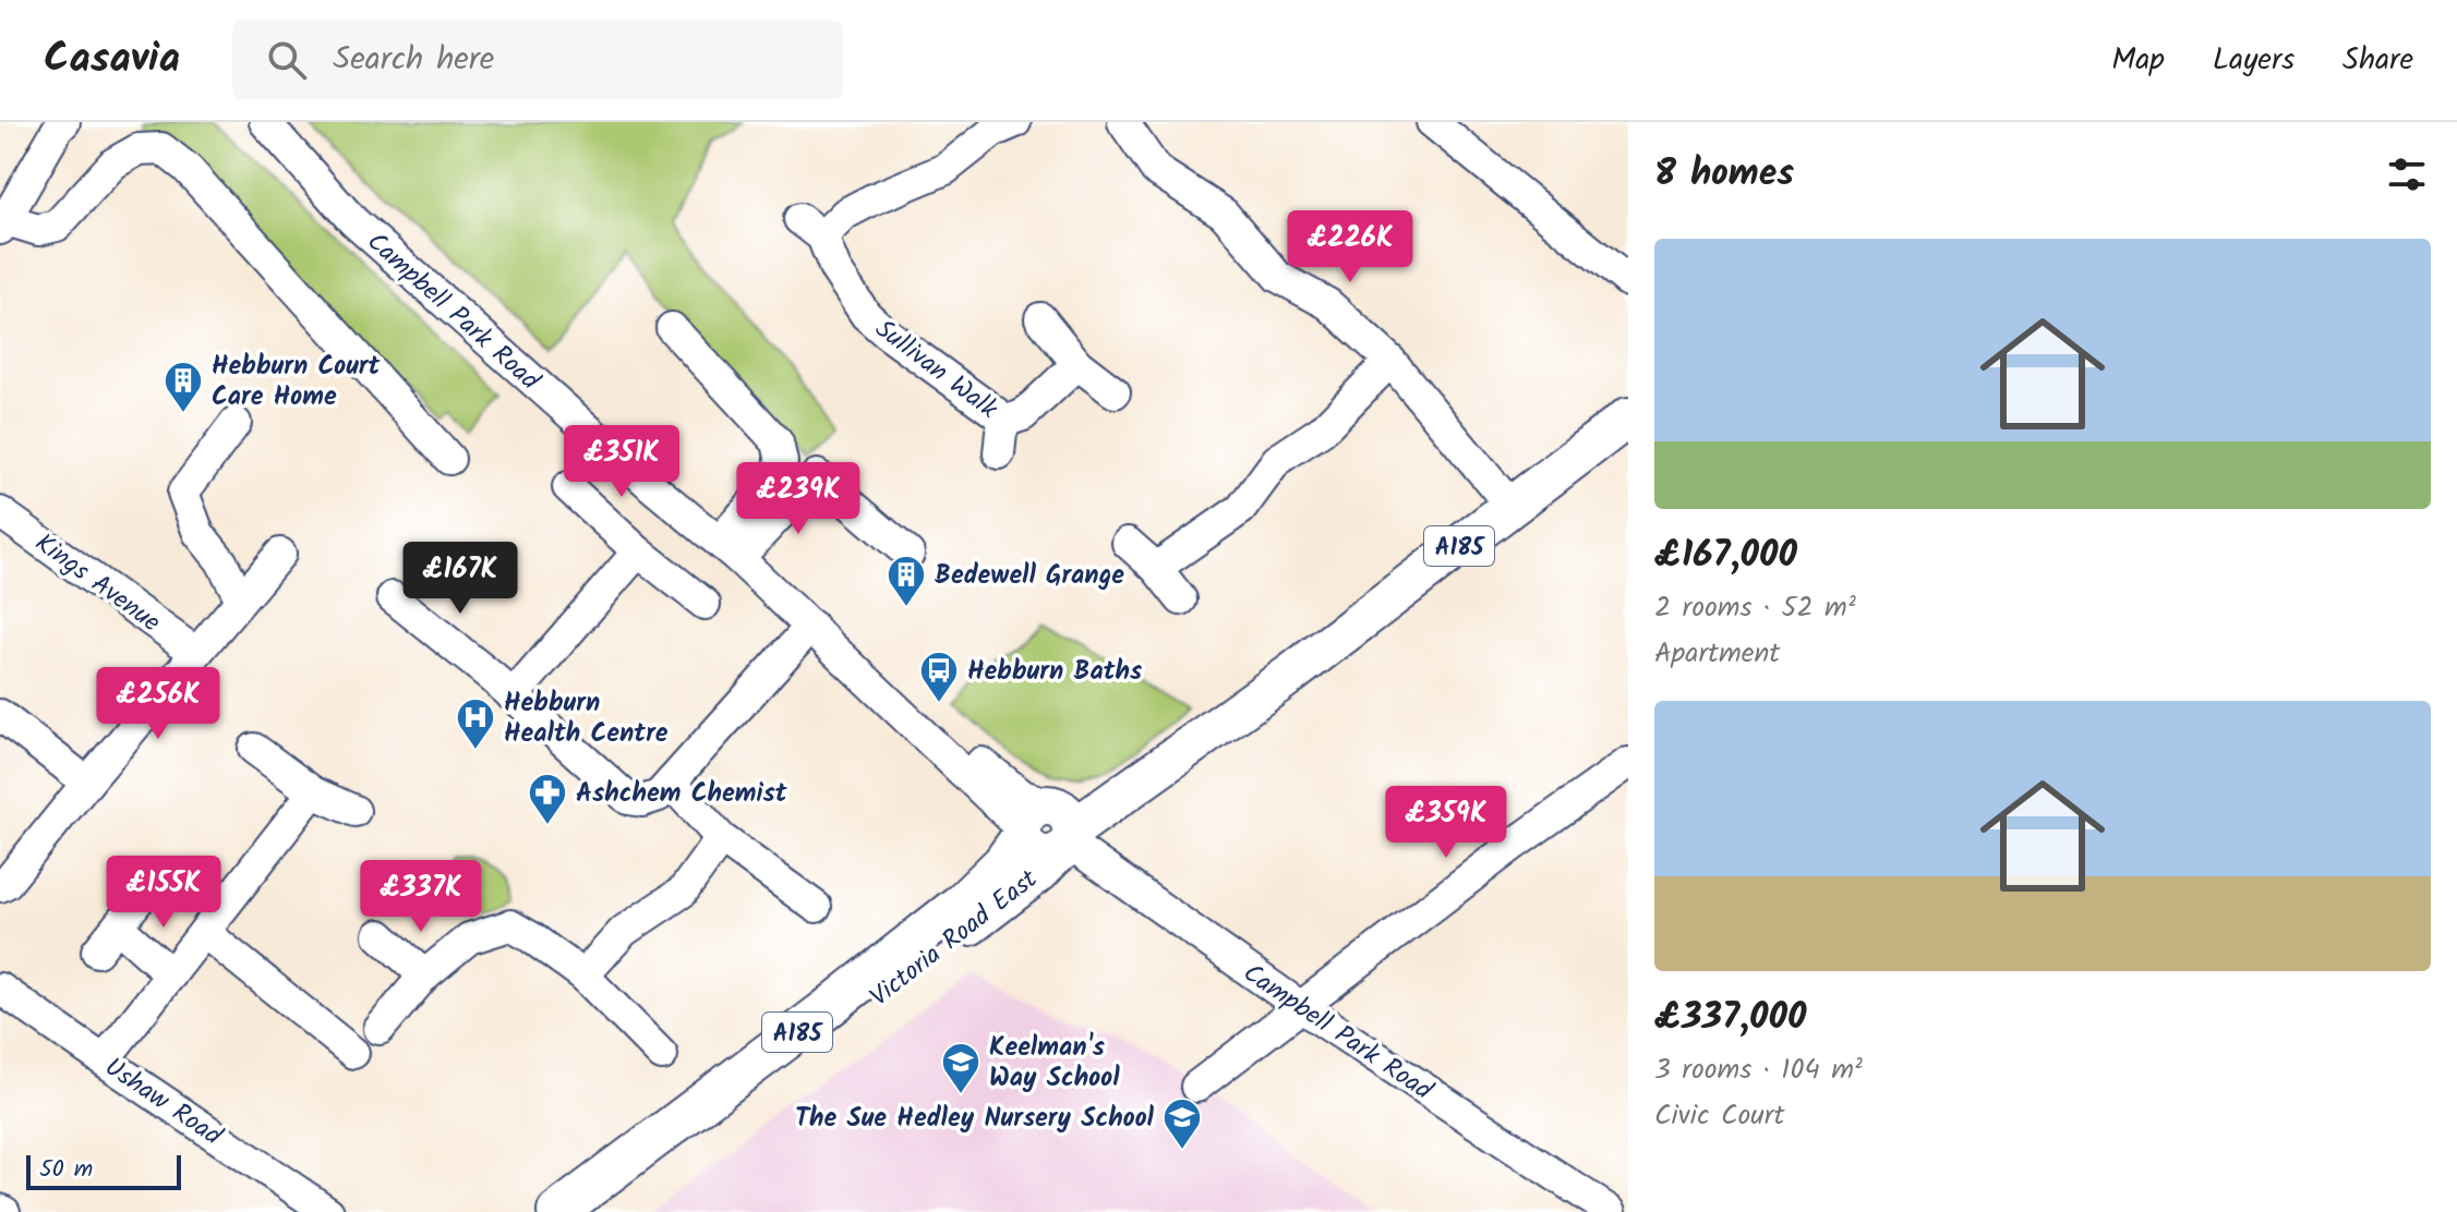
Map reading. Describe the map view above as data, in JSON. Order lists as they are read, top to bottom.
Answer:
{
  "streets": {
    "main road": ["A185", "Victoria Road East"],
    "street": [
      "Campbell Park Road",
      "Sullivan Walk",
      "Kings Avenue",
      "Ushaw Road"
    ]
  },
  "crossings": [
    ["Campbell Park Road", "Victoria Road East"]
  ],
  "places": {
    "building": ["Hebburn Court Care Home", "Bedewell Grange"],
    "bus stop": ["Hebburn Baths"],
    "hospital": ["Hebburn Health Centre"],
    "pharmacy": ["Ashchem Chemist"],
    "school or university": ["Keelman's Way School", "The Sue Hedley Nursery School"]
  },
  "scale_bar": "50 m",
  "page": {
    "header": "Casavia",
    "search": "Search here",
    "nav": ["Map", "Layers", "Share"],
    "heading": "8 homes",
    "price": [
      "£226K",
      "£351K",
      "£239K",
      "£167K",
      "£256K",
      "£359K",
      "£155K",
      "£337K"
    ],
    "list": [
      {
        "name": "£167,000",
        "note": "2 rooms · 52 m² · Apartment"
      },
      {
        "name": "£337,000",
        "note": "3 rooms · 104 m² · Civic Court"
      }
    ],
    "scale": "50 m"
  }
}
